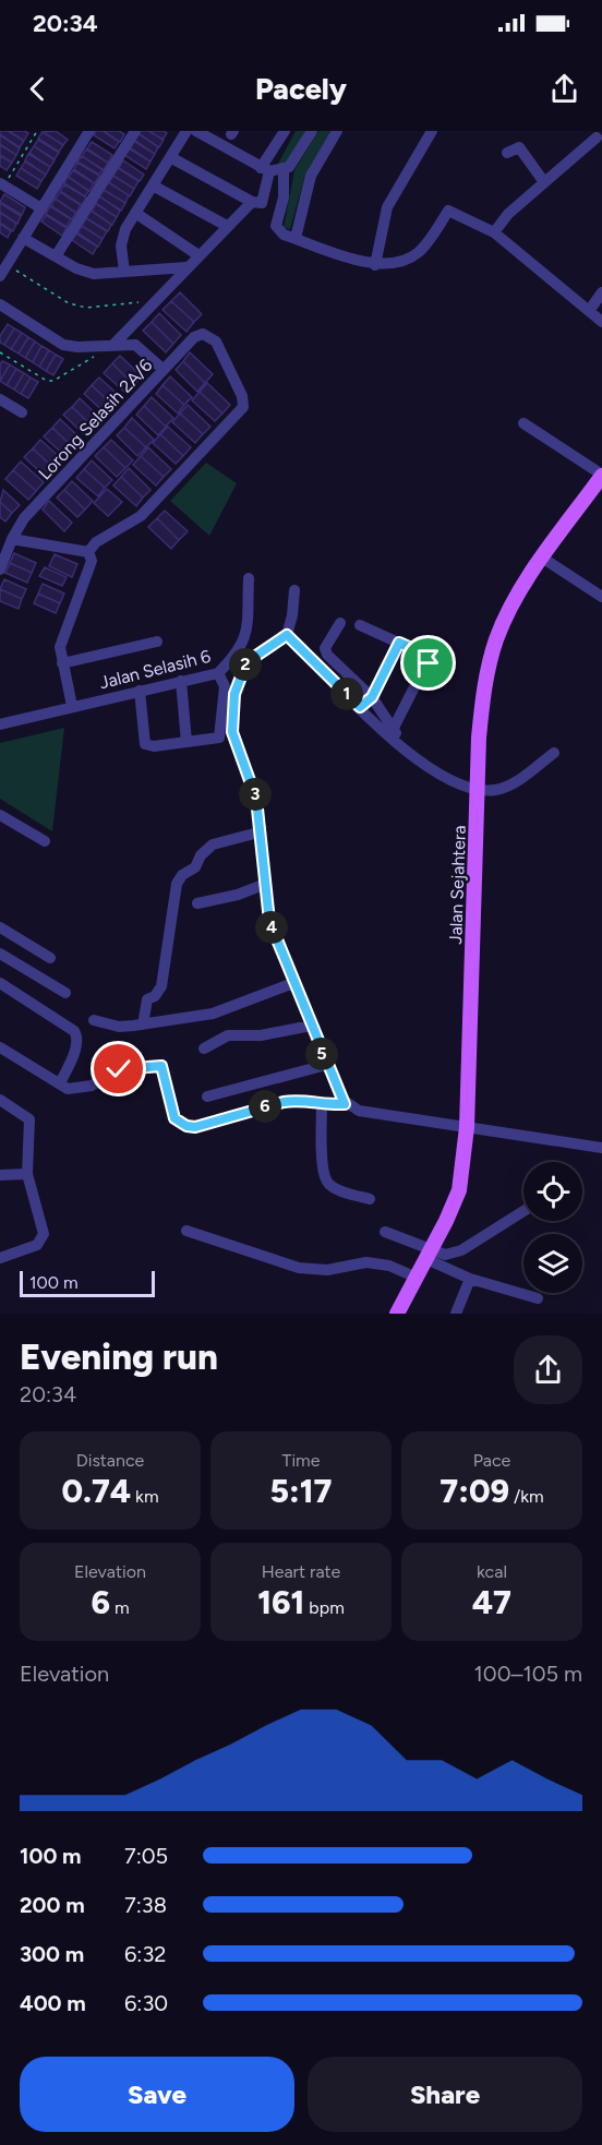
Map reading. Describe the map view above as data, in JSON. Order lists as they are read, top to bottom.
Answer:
{
  "streets": {
    "main road": ["Jalan Sejahtera"],
    "street": ["Lorong Selasih 2A/6", "Jalan Selasih 6"]
  },
  "scale_bar": "100 m",
  "page": {
    "status": "20:34",
    "header": "Pacely",
    "pins": [
      "2",
      "1",
      "3",
      "4",
      "5",
      "6"
    ],
    "scale": "100 m",
    "heading": ["Evening run", "20:34"],
    "stats": [
      ["Distance", "0.74 km"],
      ["Time", "5:17"],
      ["Pace", "7:09 /km"],
      ["Elevation", "6 m"],
      ["Heart rate", "161 bpm"],
      ["kcal", "47"]
    ],
    "chart": ["Elevation", "100–105 m"],
    "list": [
      {
        "name": "100 m",
        "note": "7:05"
      },
      {
        "name": "200 m",
        "note": "7:38"
      },
      {
        "name": "300 m",
        "note": "6:32"
      },
      {
        "name": "400 m",
        "note": "6:30"
      }
    ],
    "buttons": ["Save", "Share"]
  }
}
